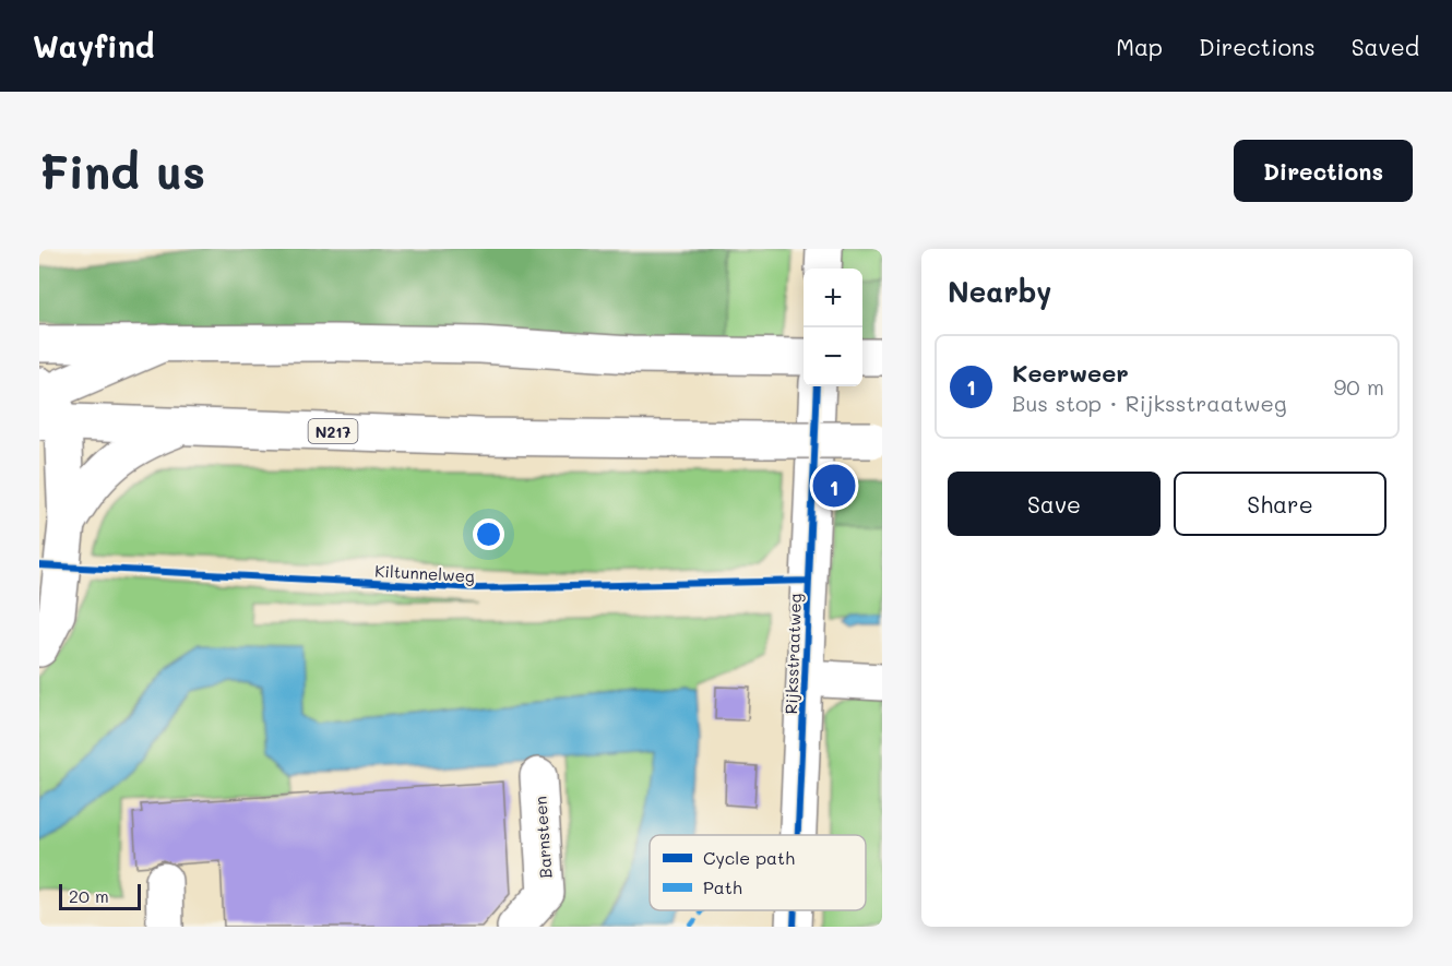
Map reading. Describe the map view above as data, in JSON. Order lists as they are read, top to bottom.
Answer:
{
  "streets": {
    "main road": ["N217", "Rijksstraatweg", "Barnsteen"],
    "cycle path": ["Kiltunnelweg"]
  },
  "legend": ["Cycle path", "Path"],
  "scale_bar": "20 m",
  "page": {
    "header": "Wayfind",
    "nav": ["Map", "Directions", "Saved"],
    "buttons": [
      "Directions",
      ["Save", "Share"]
    ],
    "title": "Find us",
    "heading": "Nearby",
    "map_buttons": ["+", "−"],
    "list": [
      {
        "mark": "1",
        "name": "Keerweer",
        "note": "Bus stop · Rijksstraatweg",
        "value": "90 m"
      }
    ],
    "pins": "1",
    "scale": "20 m"
  }
}
